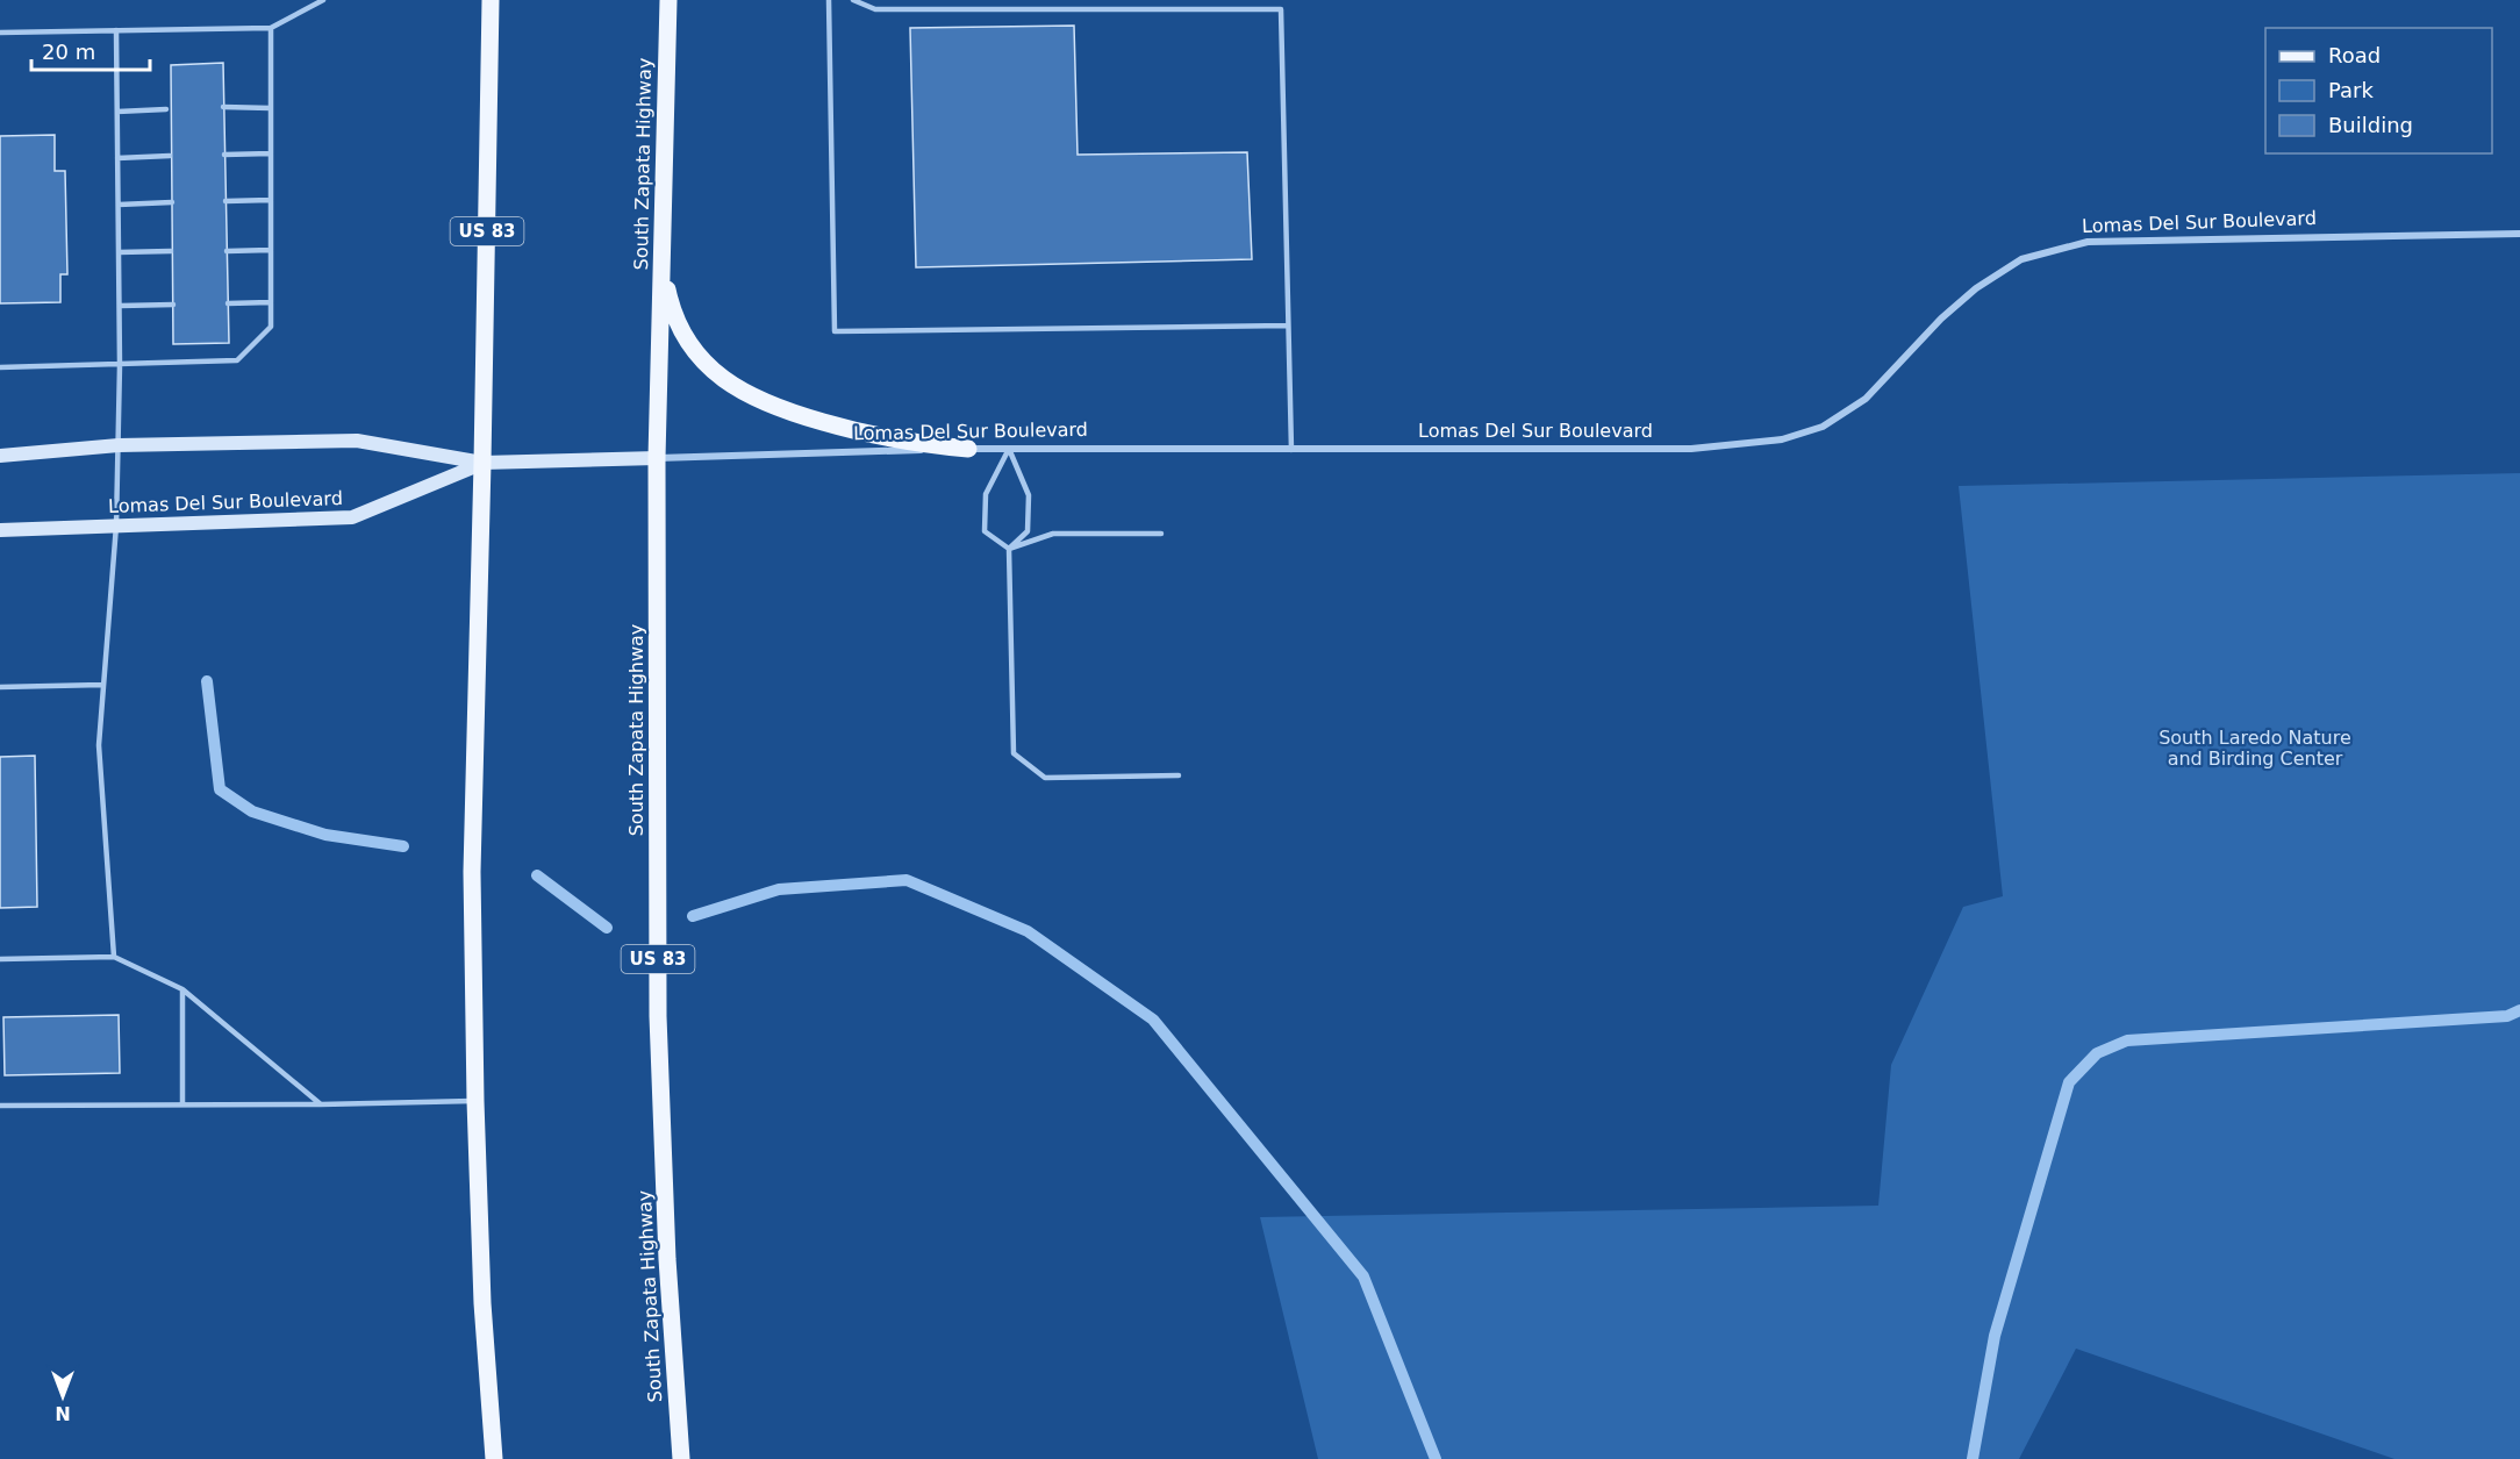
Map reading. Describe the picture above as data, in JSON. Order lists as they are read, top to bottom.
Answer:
{
  "streets": {
    "main road": ["South Zapata Highway", "Lomas Del Sur Boulevard", "US 83"]
  },
  "crossings": [
    ["South Zapata Highway", "Lomas Del Sur Boulevard"],
    ["Lomas Del Sur Boulevard", "US 83"]
  ],
  "parks": ["South Laredo Nature and Birding Center"],
  "legend": ["Road", "Park", "Building"],
  "scale_bar": "20 m",
  "north": "bottom"
}
